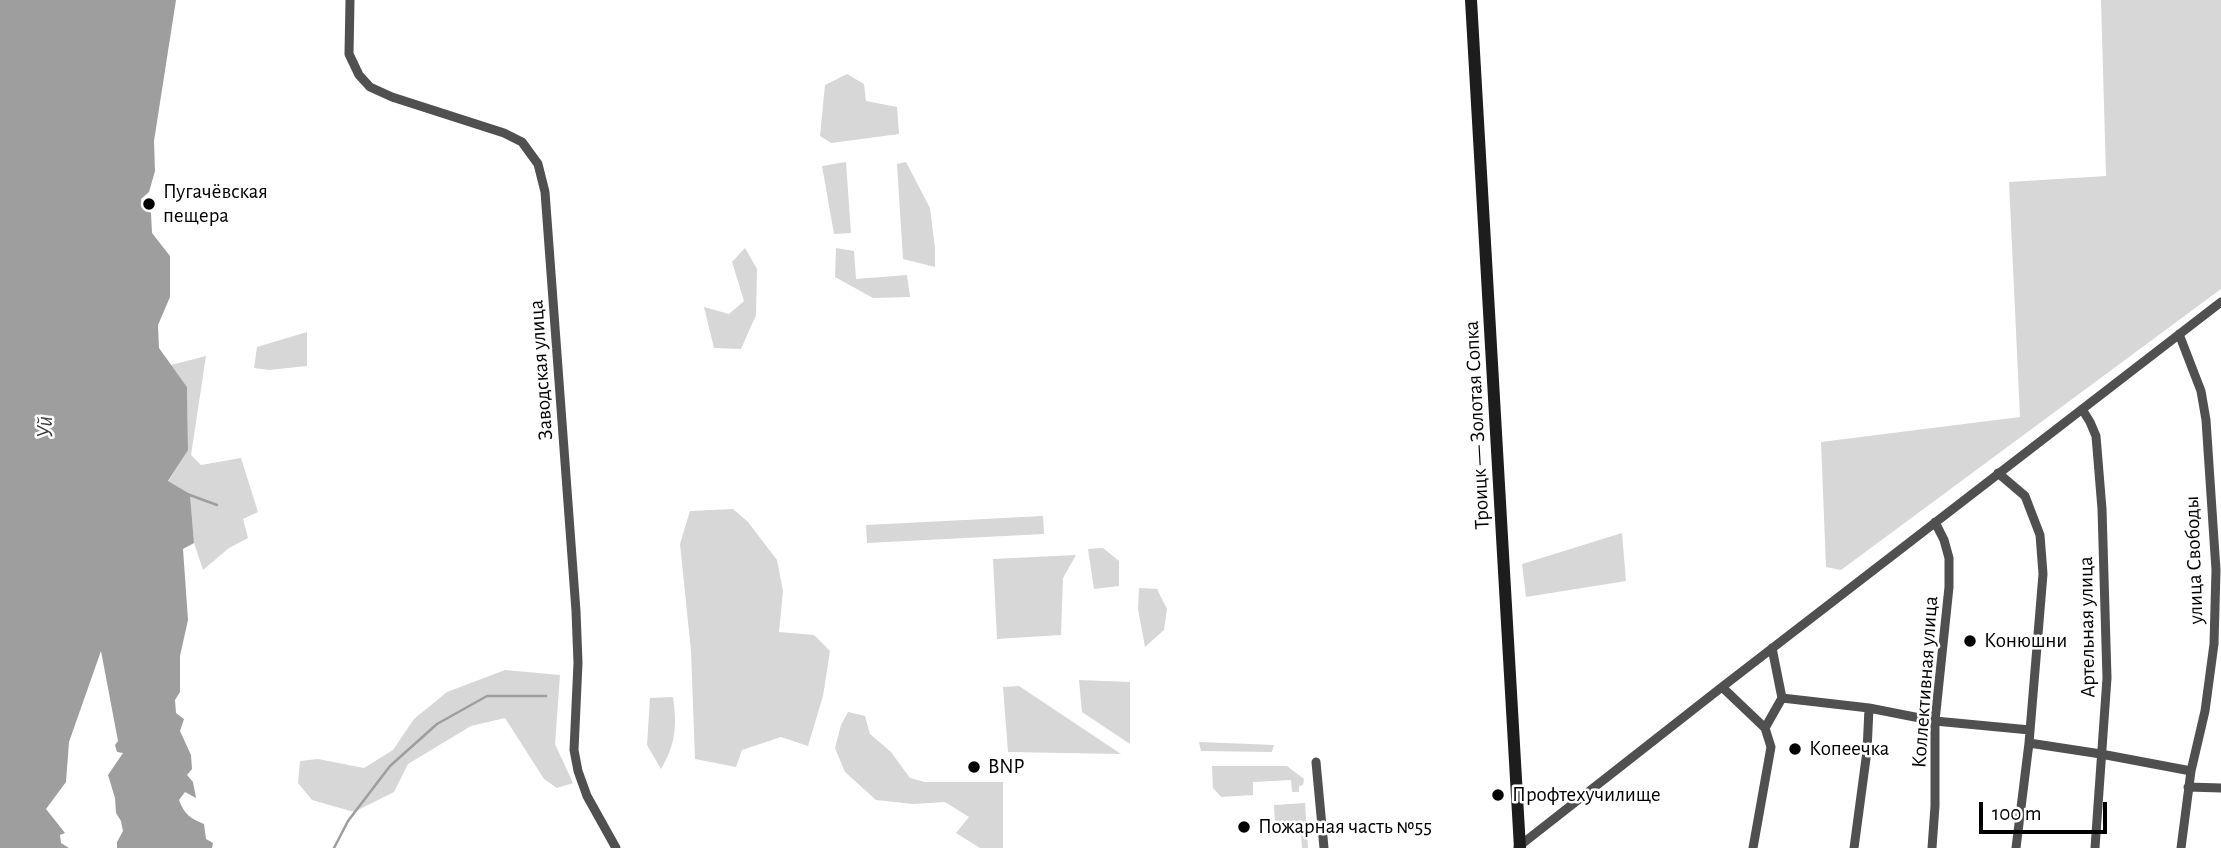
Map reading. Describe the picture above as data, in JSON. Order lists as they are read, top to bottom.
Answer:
{
  "streets": {
    "street": [
      "Заводская улица",
      "Троицк — Золотая Сопка",
      "улица Свободы",
      "Артельная улица",
      "Коллективная улица"
    ]
  },
  "water": ["Уй"],
  "places": [
    "Пугачёвская пещера",
    "Конюшни",
    "Копеечка",
    "BNP",
    "Профтехучилище",
    "Пожарная часть №55"
  ],
  "scale_bar": "100 m"
}
